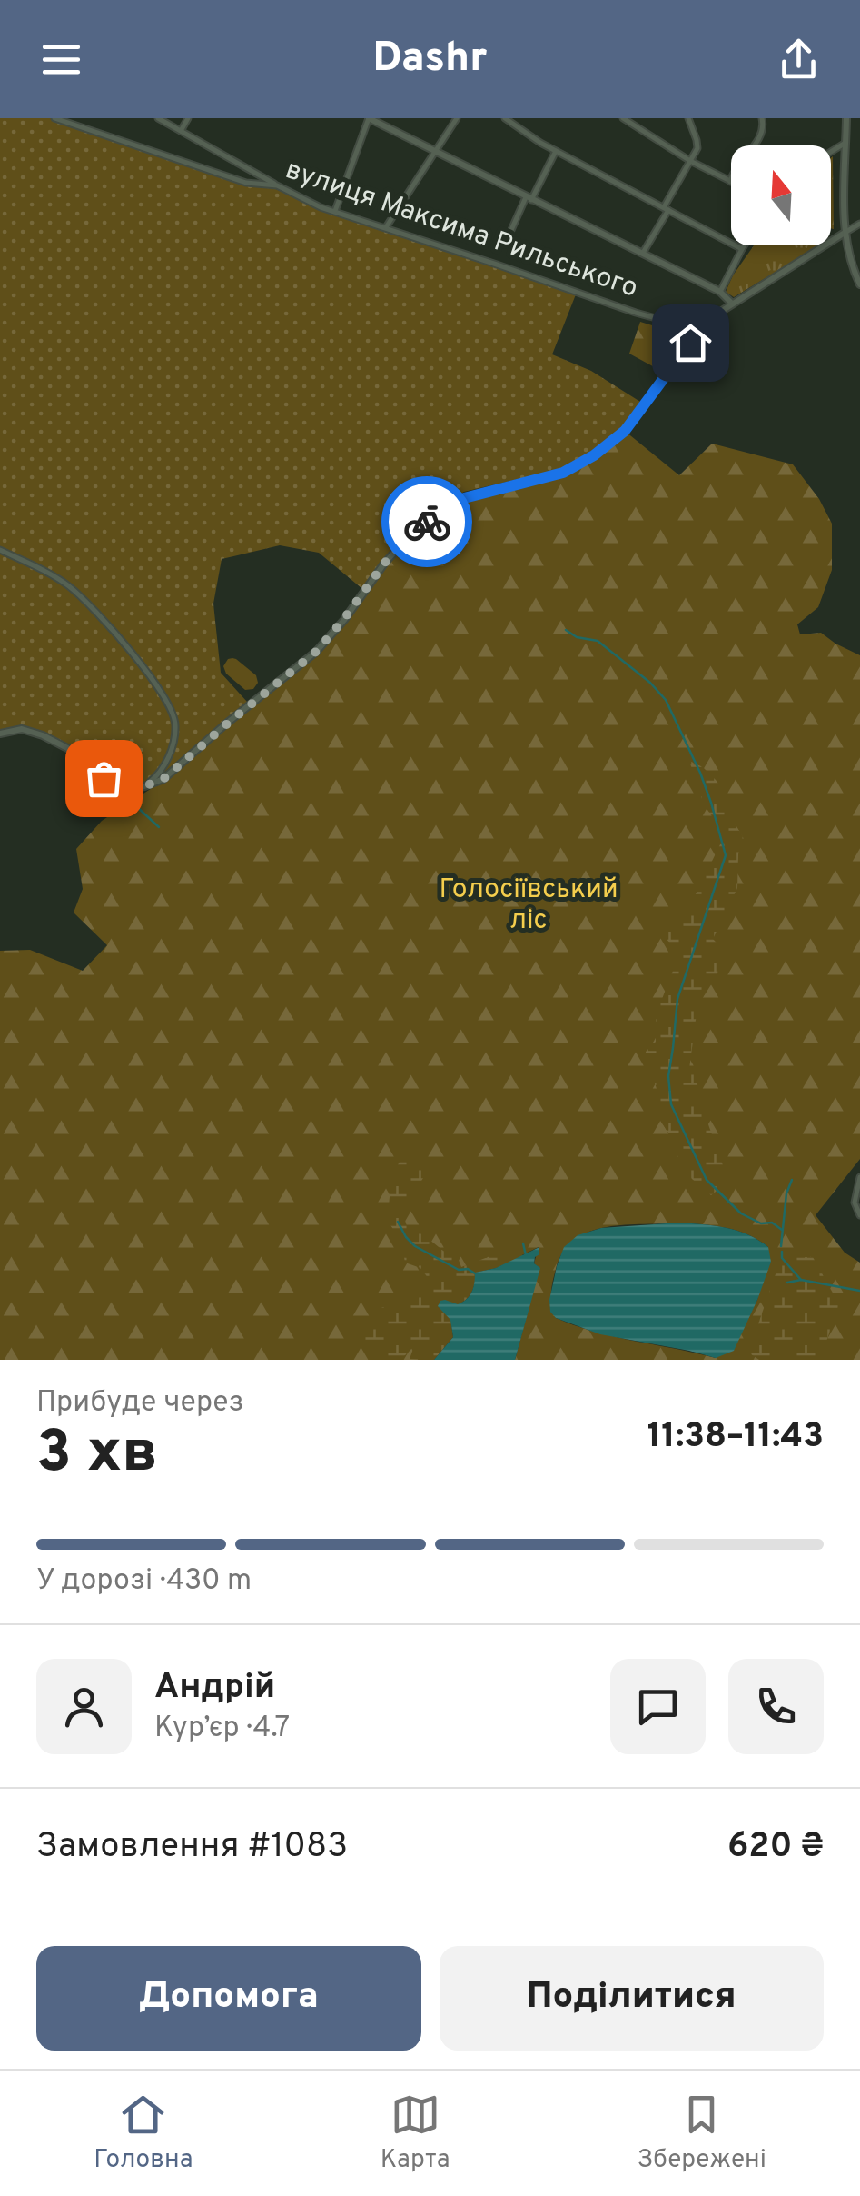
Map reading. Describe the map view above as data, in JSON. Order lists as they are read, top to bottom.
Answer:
{
  "streets": {
    "street": ["вулиця Максима Рильського"]
  },
  "parks": ["Голосіївський ліс"],
  "north": "top",
  "page": {
    "header": "Dashr",
    "heading": ["3 хв", "Прибуде через", "11:38–11:43"],
    "panel": [
      "Андрій",
      "Кур’єр · 4.7",
      "Замовлення #1083",
      "620 ₴"
    ],
    "bar": "У дорозі · 430 m",
    "buttons": ["Допомога", "Поділитися"],
    "tabs": ["Головна", "Карта", "Збережені"]
  }
}
